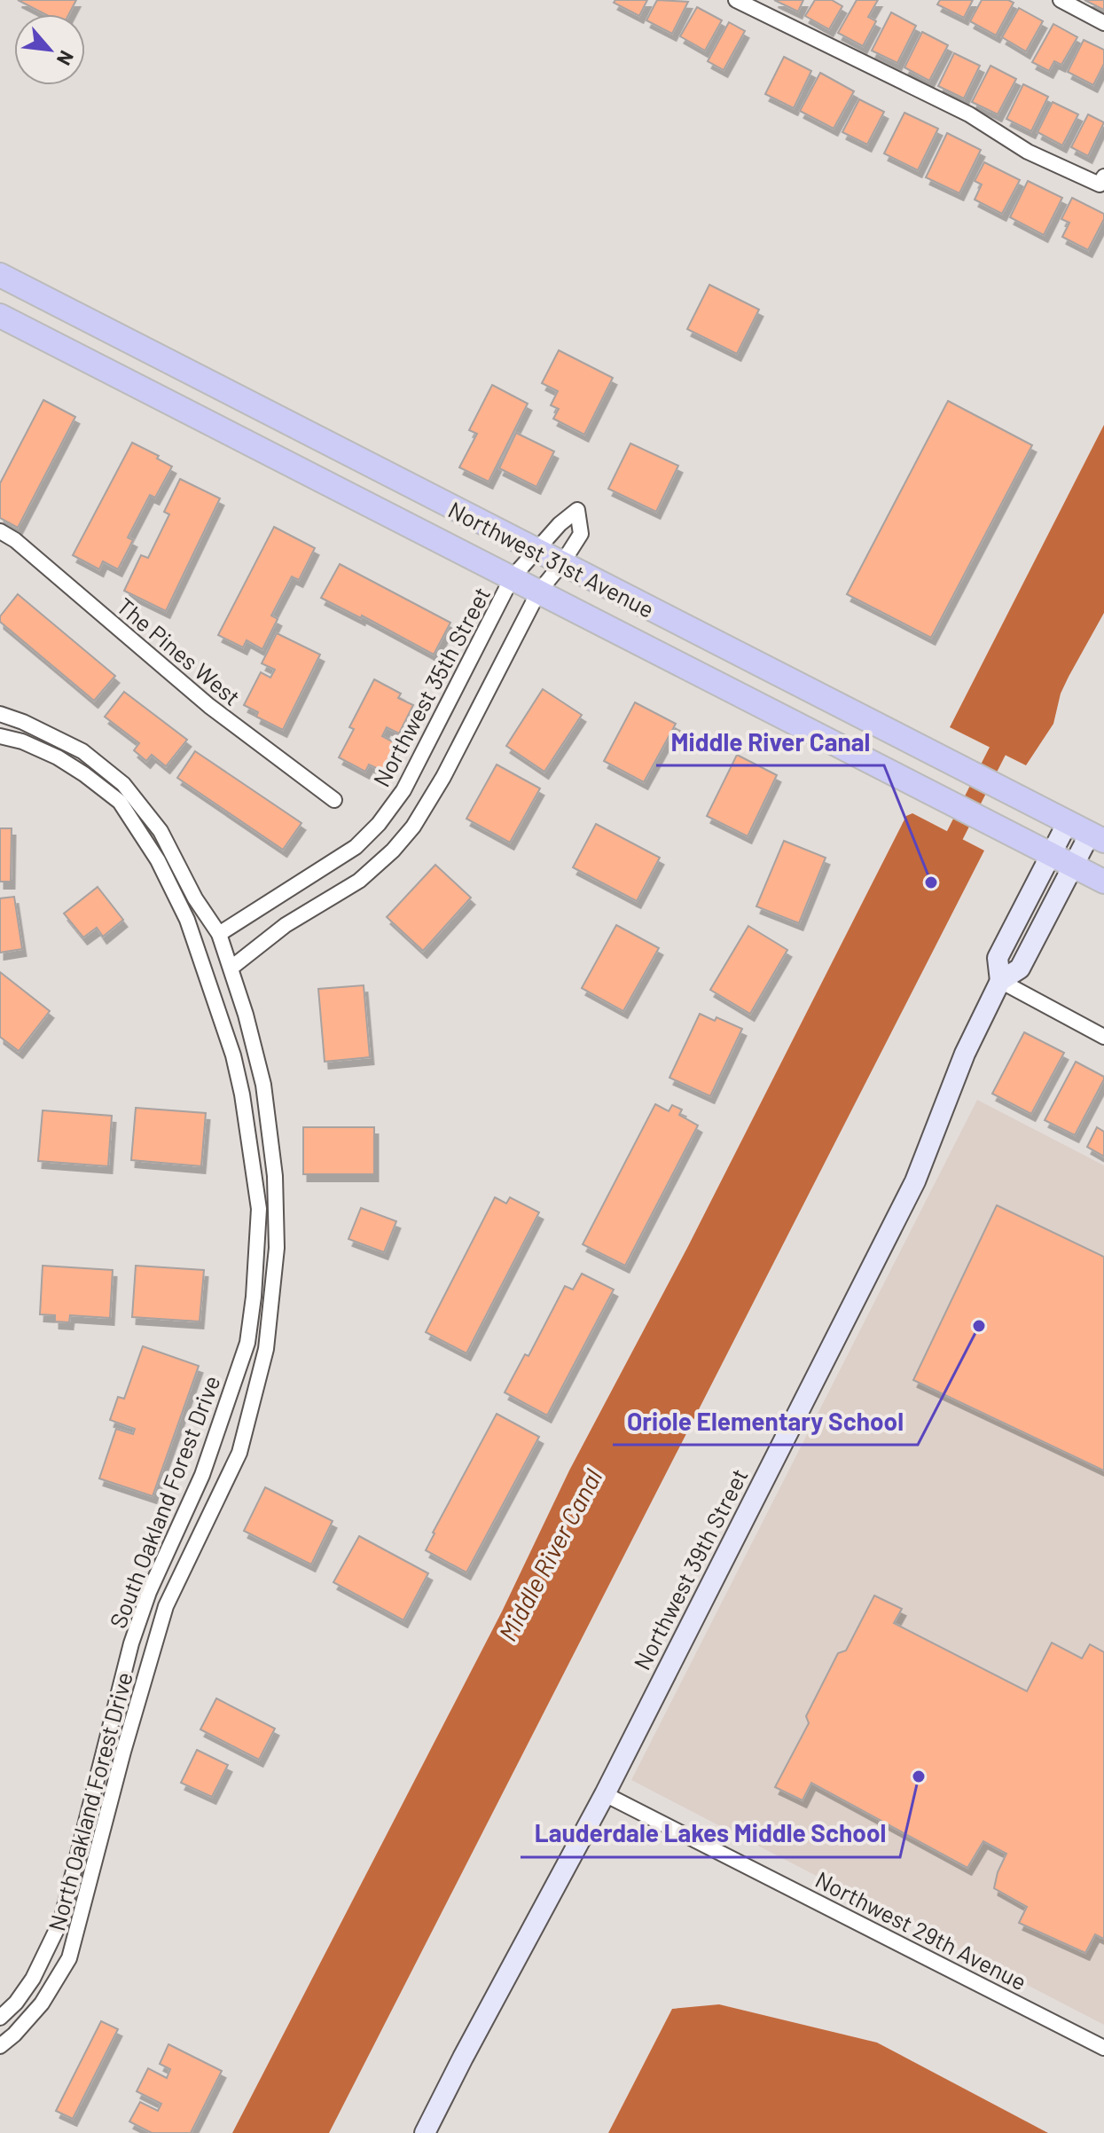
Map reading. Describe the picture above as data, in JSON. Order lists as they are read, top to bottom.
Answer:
{
  "streets": {
    "main road": ["Northwest 31st Avenue"],
    "street": [
      "The Pines West",
      "Northwest 35th Street",
      "South Oakland Forest Drive",
      "Northwest 39th Street",
      "North Oakland Forest Drive",
      "Northwest 29th Avenue"
    ]
  },
  "crossings": [
    ["Northwest 31st Avenue", "Northwest 35th Street"],
    ["Northwest 31st Avenue", "Northwest 39th Street"],
    ["Northwest 35th Street", "North Oakland Forest Drive"],
    ["Northwest 39th Street", "Northwest 29th Avenue"]
  ],
  "water": ["Middle River Canal"],
  "places": ["Middle River Canal", "Oriole Elementary School", "Lauderdale Lakes Middle School"],
  "north": "bottom right"
}
